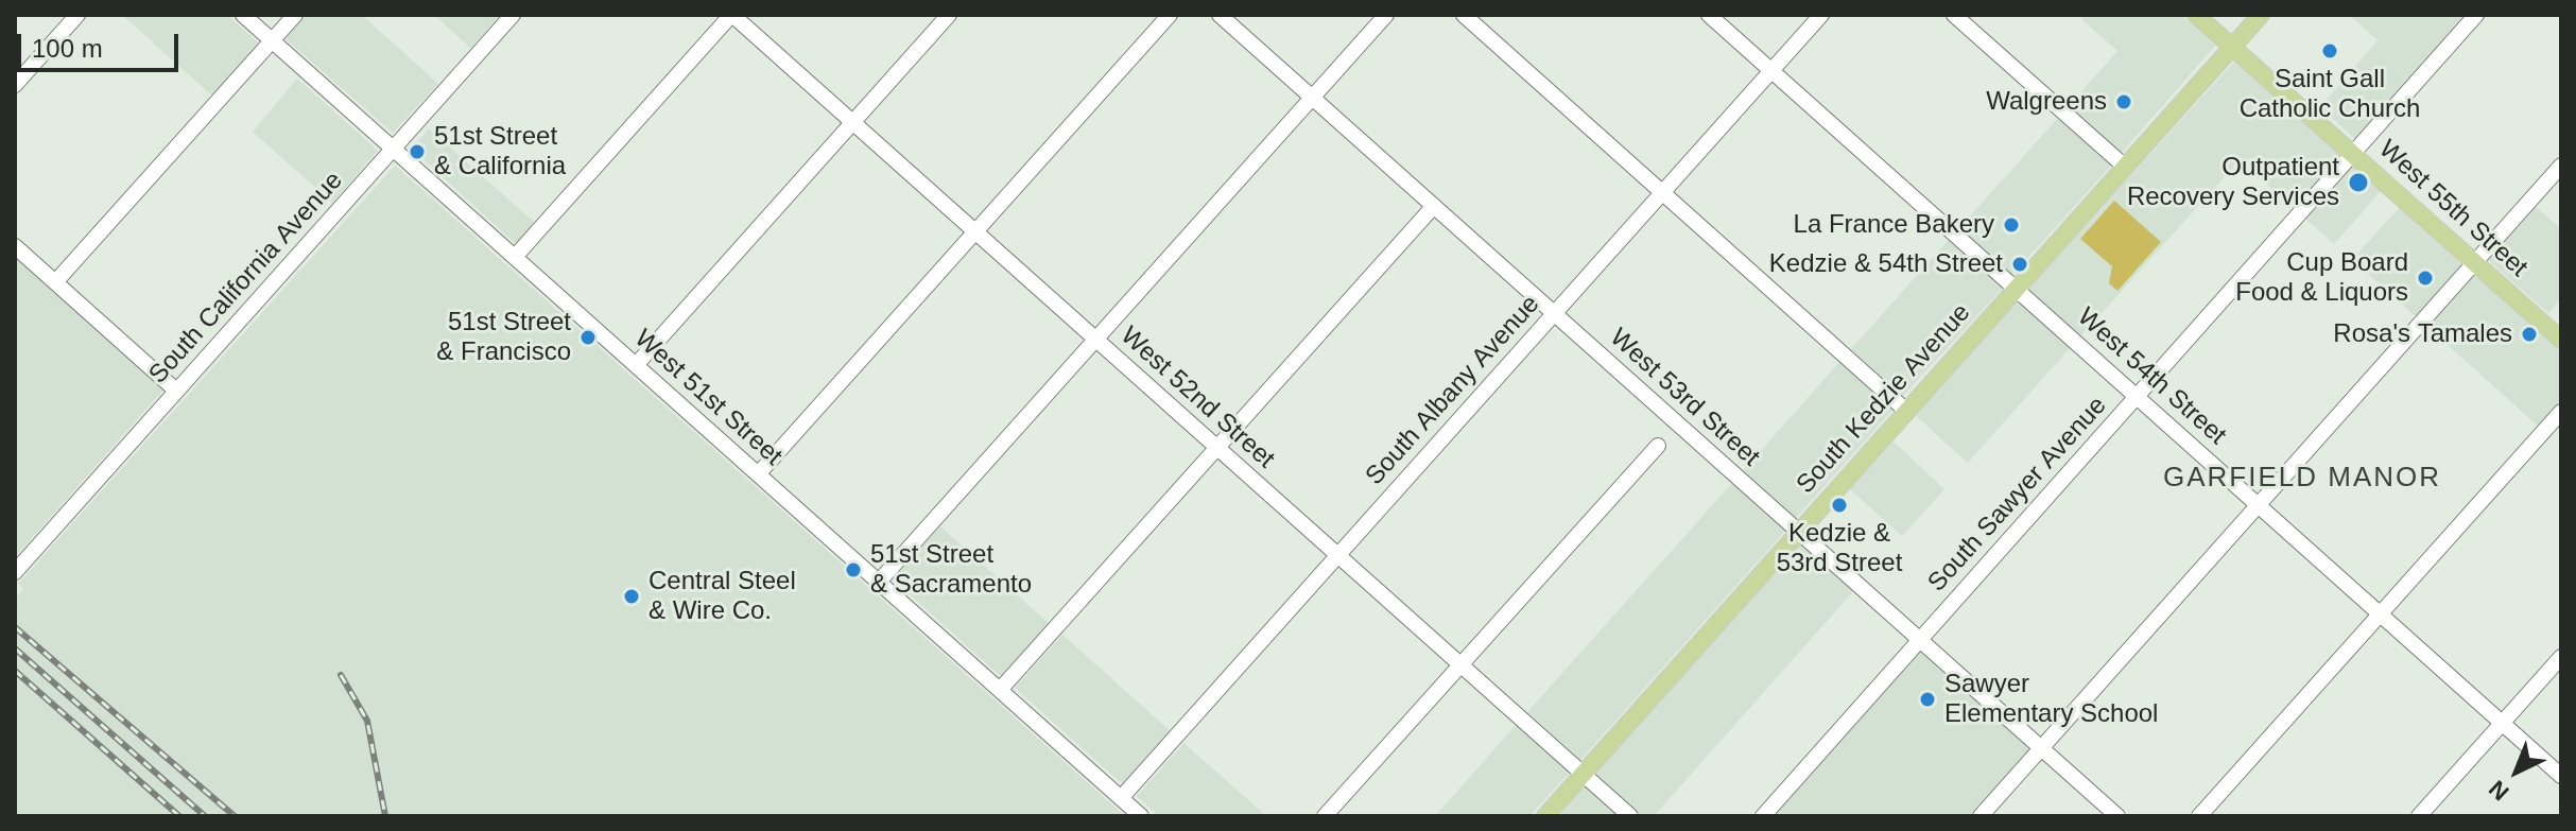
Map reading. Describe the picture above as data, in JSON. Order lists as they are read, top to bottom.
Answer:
{
  "streets": {
    "main road": ["West 55th Street", "South Kedzie Avenue"],
    "street": [
      "South California Avenue",
      "West 54th Street",
      "South Albany Avenue",
      "West 51st Street",
      "West 52nd Street",
      "West 53rd Street",
      "South Sawyer Avenue"
    ]
  },
  "crossings": [
    ["West 55th Street", "South Kedzie Avenue"],
    ["West 55th Street", "South Sawyer Avenue"],
    ["South California Avenue", "West 51st Street"],
    ["West 54th Street", "South Albany Avenue"],
    ["West 54th Street", "South Kedzie Avenue"],
    ["West 54th Street", "South Sawyer Avenue"],
    ["South Albany Avenue", "West 51st Street"],
    ["South Albany Avenue", "West 52nd Street"],
    ["South Albany Avenue", "West 53rd Street"],
    ["West 52nd Street", "South Kedzie Avenue"],
    ["West 53rd Street", "South Kedzie Avenue"],
    ["West 53rd Street", "South Sawyer Avenue"]
  ],
  "districts": ["GARFIELD MANOR"],
  "places": [
    "Saint Gall Catholic Church",
    "Walgreens",
    "51st Street & California",
    "Outpatient Recovery Services",
    "La France Bakery",
    "Kedzie & 54th Street",
    "Cup Board Food & Liquors",
    "Rosa's Tamales",
    "51st Street & Francisco",
    "Kedzie & 53rd Street",
    "51st Street & Sacramento",
    "Central Steel & Wire Co.",
    "Sawyer Elementary School"
  ],
  "scale_bar": "100 m",
  "north": "bottom left"
}
